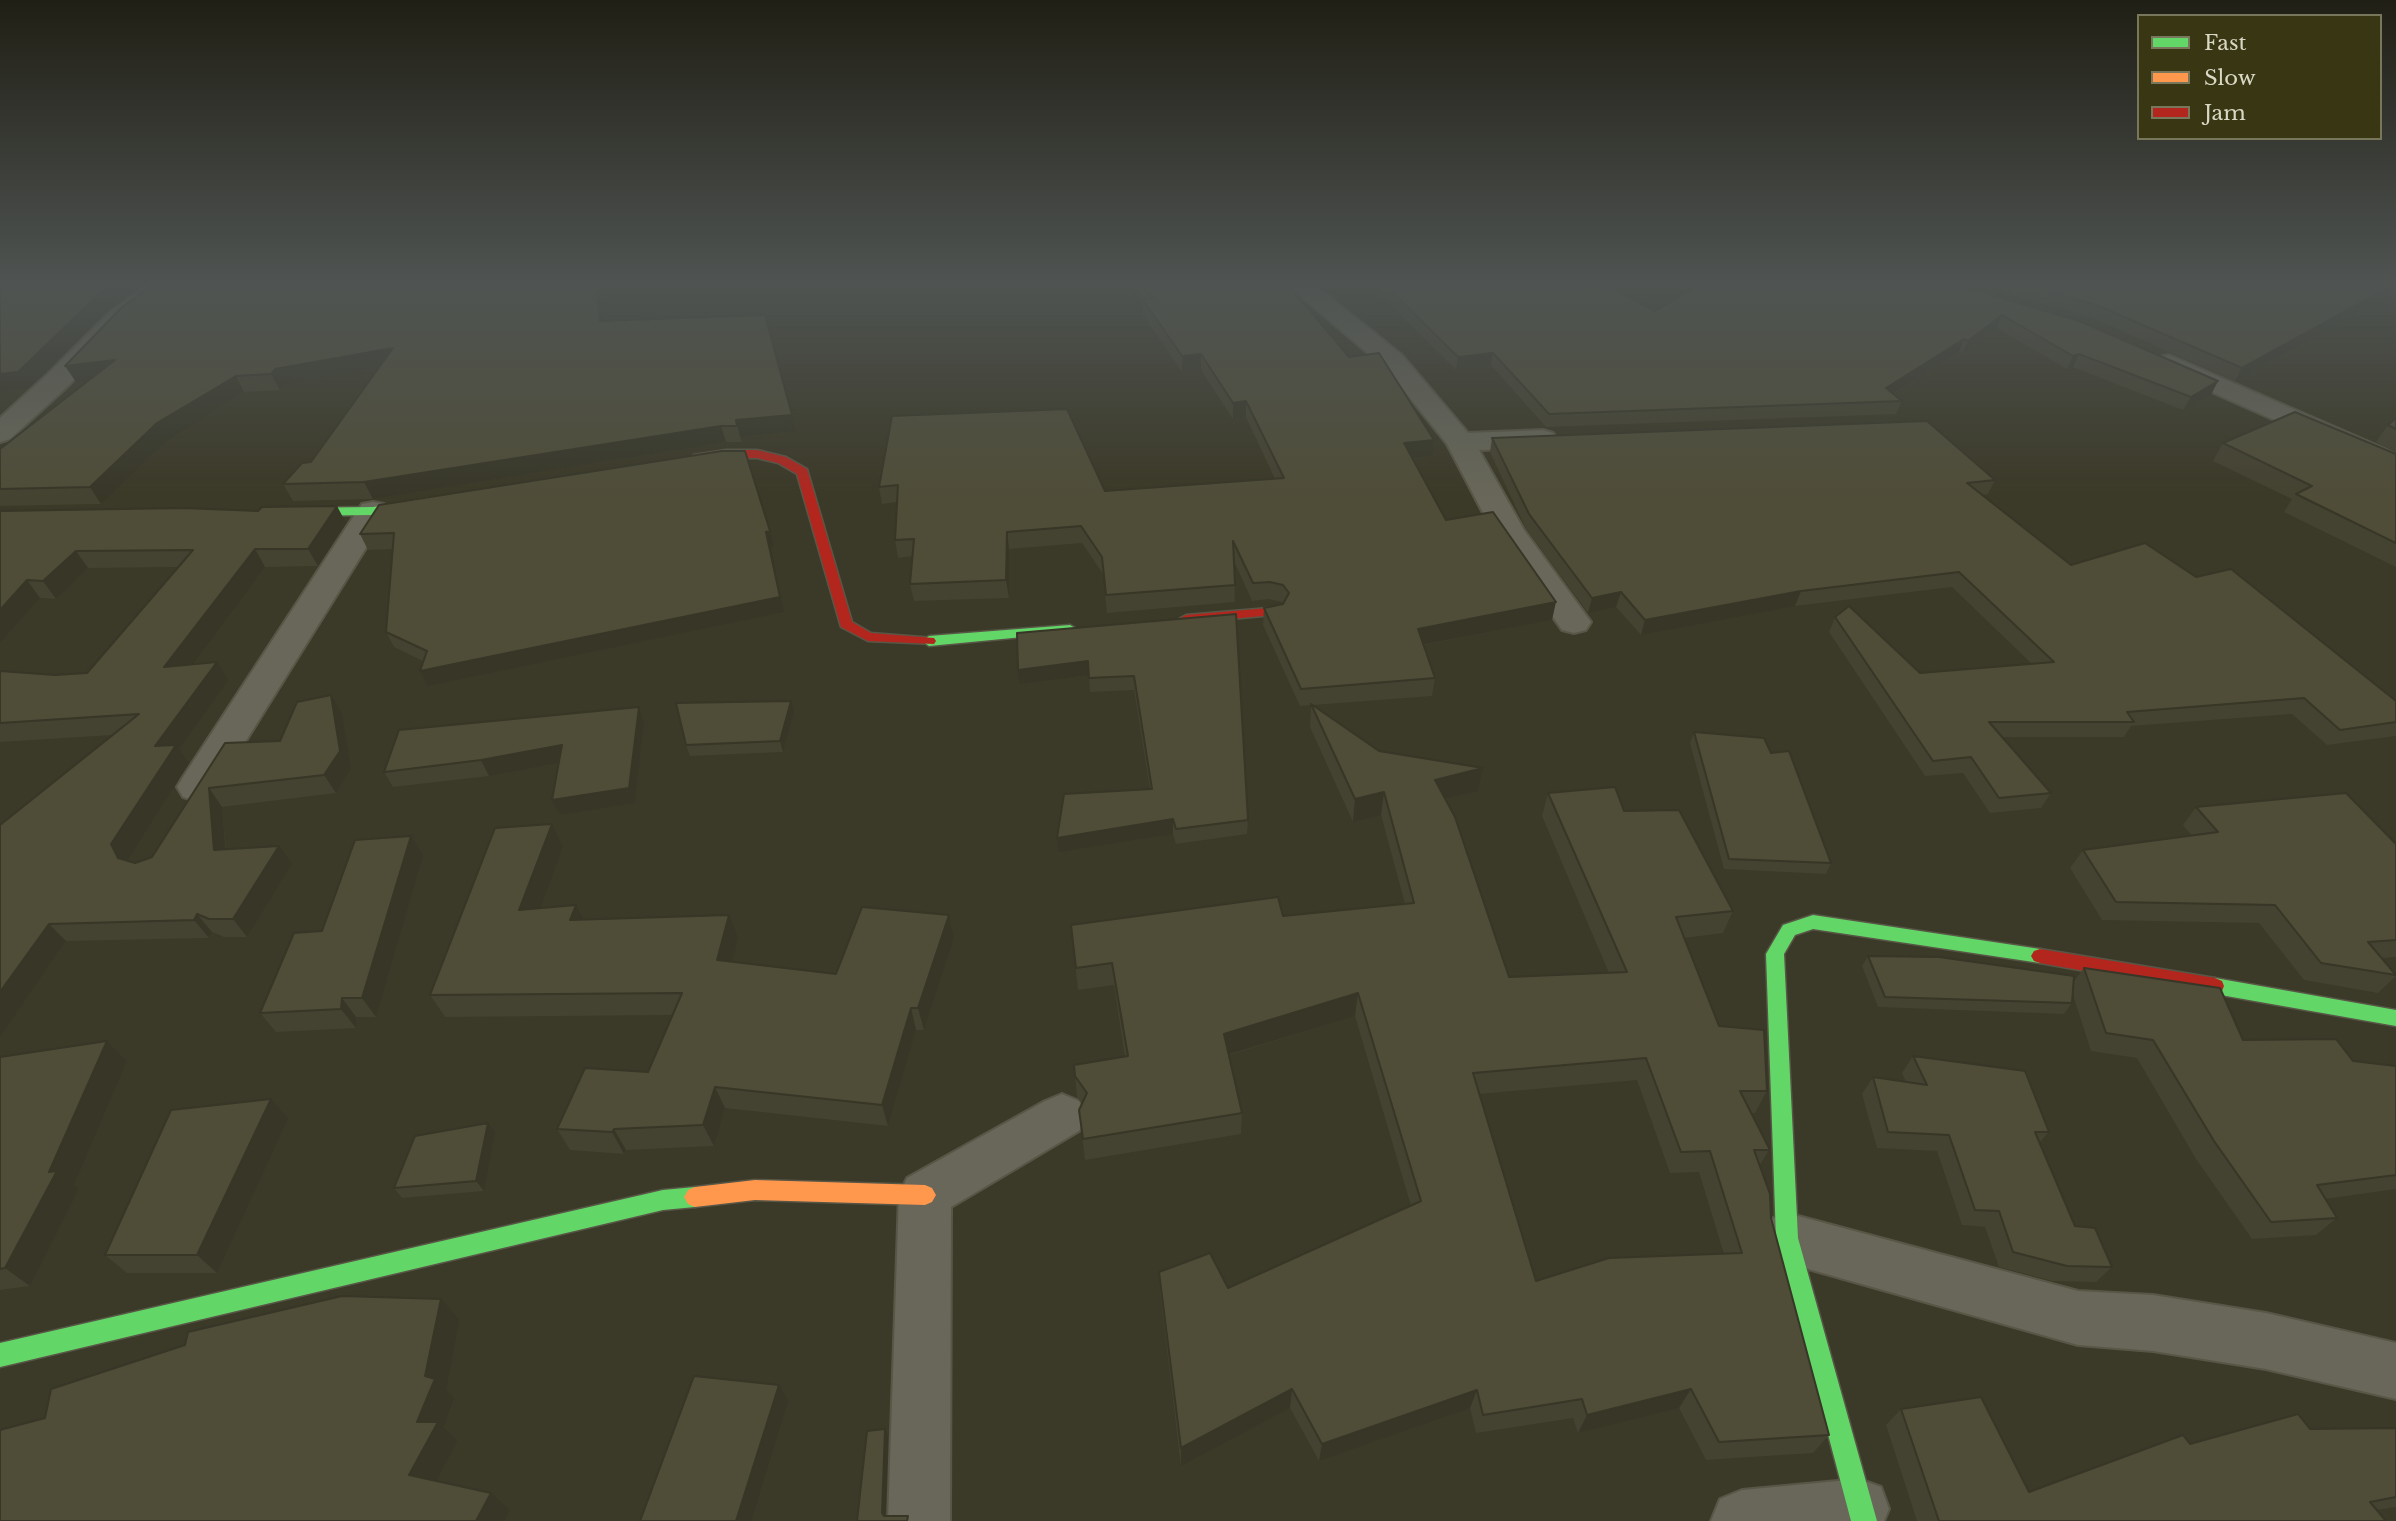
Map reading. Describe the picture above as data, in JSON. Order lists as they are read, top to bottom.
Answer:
{
  "legend": ["Fast", "Slow", "Jam"]
}
